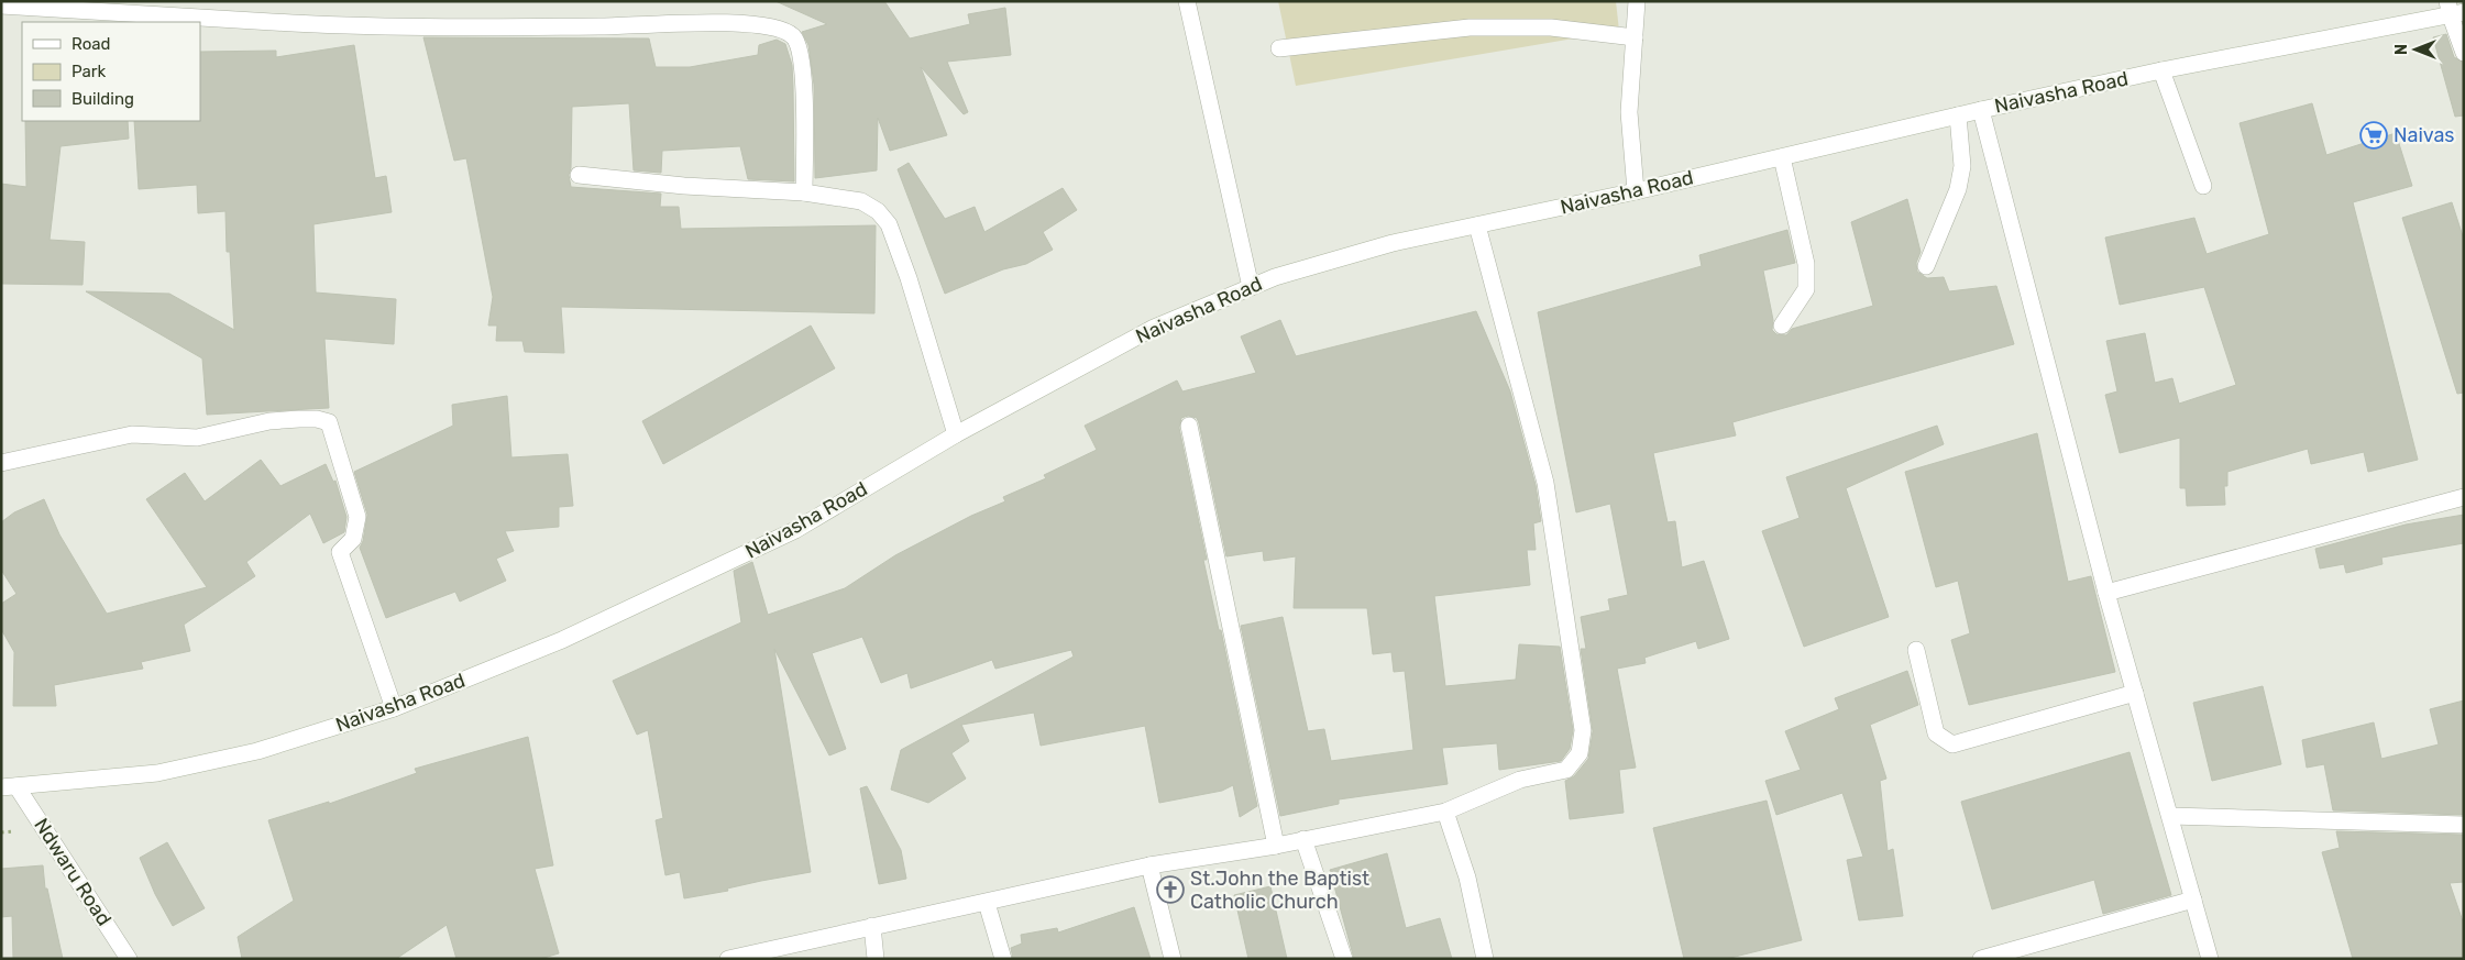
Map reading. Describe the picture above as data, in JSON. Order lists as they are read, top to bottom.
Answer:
{
  "streets": {
    "street": ["Naivasha Road", "Ndwaru Road"]
  },
  "crossings": [
    ["Naivasha Road", "Ndwaru Road"]
  ],
  "places": {
    "supermarket": ["Naivas"],
    "church": ["St.John the Baptist Catholic Church"]
  },
  "legend": ["Road", "Park", "Building"],
  "north": "left"
}
